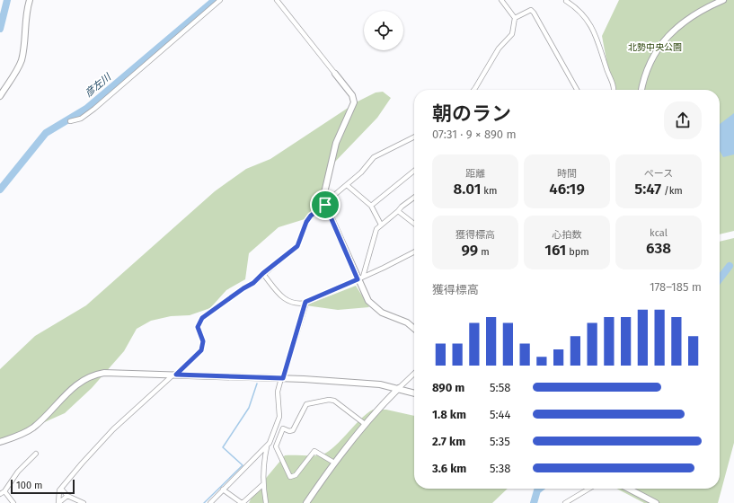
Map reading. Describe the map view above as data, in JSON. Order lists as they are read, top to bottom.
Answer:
{
  "water": ["彦左川"],
  "parks": ["北勢中央公園"],
  "scale_bar": "100 m",
  "page": {
    "heading": ["朝のラン", "07:31 · 9 × 890 m"],
    "stats": [
      ["距離", "8.01 km"],
      ["時間", "46:19"],
      ["ペース", "5:47 /km"],
      ["獲得標高", "99 m"],
      ["心拍数", "161 bpm"],
      ["kcal", "638"]
    ],
    "chart": ["獲得標高", "178–185 m"],
    "list": [
      {
        "name": "890 m",
        "note": "5:58"
      },
      {
        "name": "1.8 km",
        "note": "5:44"
      },
      {
        "name": "2.7 km",
        "note": "5:35"
      },
      {
        "name": "3.6 km",
        "note": "5:38"
      }
    ],
    "scale": "100 m"
  }
}
